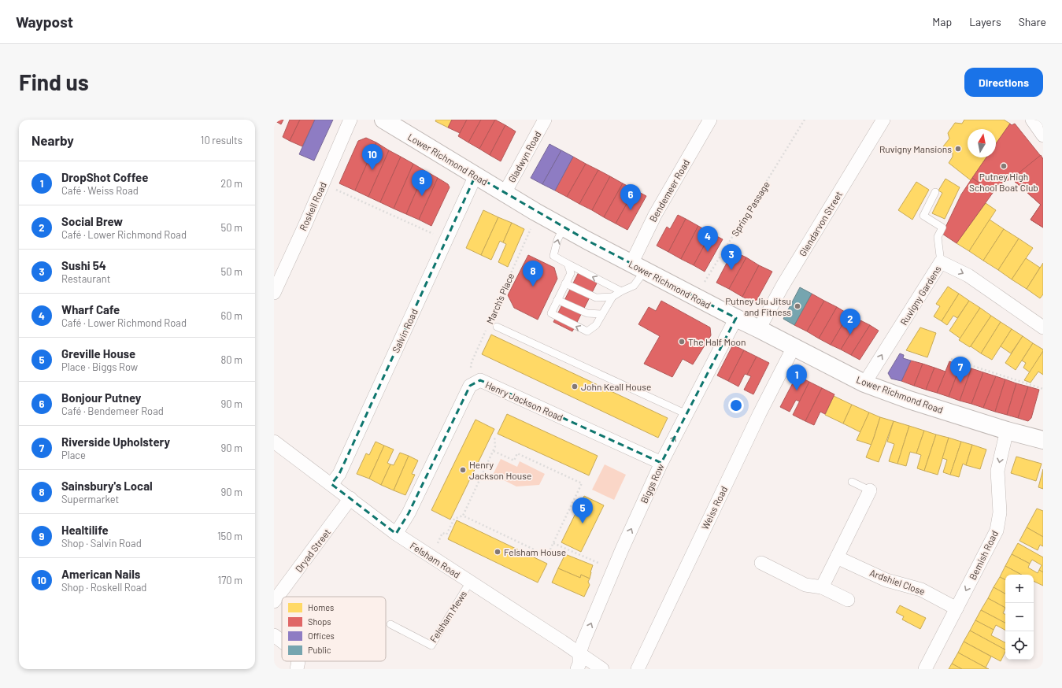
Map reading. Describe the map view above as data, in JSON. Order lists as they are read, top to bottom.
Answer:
{
  "streets": {
    "main road": ["Lower Richmond Road"],
    "street": [
      "Gladwyn Road",
      "Bendemeer Road",
      "Roskell Road",
      "Glendarvon Street",
      "Ruvigny Gardens",
      "Salvin Road",
      "Henry Jackson Road",
      "Biggs Row",
      "Weiss Road",
      "Dryad Street",
      "Bemish Road",
      "Felsham Road",
      "Ardshiel Close"
    ],
    "lane": ["Felsham Mews"],
    "path": ["Spring Passage", "March's Place"]
  },
  "crossings": [
    ["Gladwyn Road", "Lower Richmond Road"],
    ["Lower Richmond Road", "Bendemeer Road"],
    ["Lower Richmond Road", "Spring Passage"],
    ["Lower Richmond Road", "Glendarvon Street"],
    ["Lower Richmond Road", "Ruvigny Gardens"],
    ["Lower Richmond Road", "Salvin Road"],
    ["Lower Richmond Road", "Biggs Row"],
    ["Lower Richmond Road", "Weiss Road"],
    ["Lower Richmond Road", "Bemish Road"],
    ["Salvin Road", "Felsham Road"],
    ["Henry Jackson Road", "Biggs Row"],
    ["Henry Jackson Road", "Felsham Road"],
    ["Biggs Row", "Felsham Road"],
    ["Dryad Street", "Felsham Road"],
    ["Bemish Road", "Ardshiel Close"],
    ["Felsham Road", "Felsham Mews"]
  ],
  "one_way": ["Biggs Row", "Bemish Road"],
  "places": [
    "Ruvigny Mansions",
    "Putney High School Boat Club",
    "Putney Jiu Jitsu and Fitness",
    "The Half Moon",
    "John Keall House",
    "Henry Jackson House",
    "Felsham House"
  ],
  "legend": [
    "Homes",
    "Shops",
    "Offices",
    "Public"
  ],
  "north": "top",
  "page": {
    "header": "Waypost",
    "nav": ["Map", "Layers", "Share"],
    "buttons": "Directions",
    "title": "Find us",
    "heading": ["Nearby", "10 results"],
    "pins": [
      "10",
      "9",
      "6",
      "4",
      "3",
      "8",
      "2",
      "7",
      "1",
      "5"
    ],
    "list": [
      {
        "mark": "1",
        "name": "DropShot Coffee",
        "note": "Café · Weiss Road",
        "value": "20 m"
      },
      {
        "mark": "2",
        "name": "Social Brew",
        "note": "Café · Lower Richmond Road",
        "value": "50 m"
      },
      {
        "mark": "3",
        "name": "Sushi 54",
        "note": "Restaurant",
        "value": "50 m"
      },
      {
        "mark": "4",
        "name": "Wharf Cafe",
        "note": "Café · Lower Richmond Road",
        "value": "60 m"
      },
      {
        "mark": "5",
        "name": "Greville House",
        "note": "Place · Biggs Row",
        "value": "80 m"
      },
      {
        "mark": "6",
        "name": "Bonjour Putney",
        "note": "Café · Bendemeer Road",
        "value": "90 m"
      },
      {
        "mark": "7",
        "name": "Riverside Upholstery",
        "note": "Place",
        "value": "90 m"
      },
      {
        "mark": "8",
        "name": "Sainsbury's Local",
        "note": "Supermarket",
        "value": "90 m"
      },
      {
        "mark": "9",
        "name": "Healtilife",
        "note": "Shop · Salvin Road",
        "value": "150 m"
      },
      {
        "mark": "10",
        "name": "American Nails",
        "note": "Shop · Roskell Road",
        "value": "170 m"
      }
    ],
    "map_buttons": ["+", "−"]
  }
}
